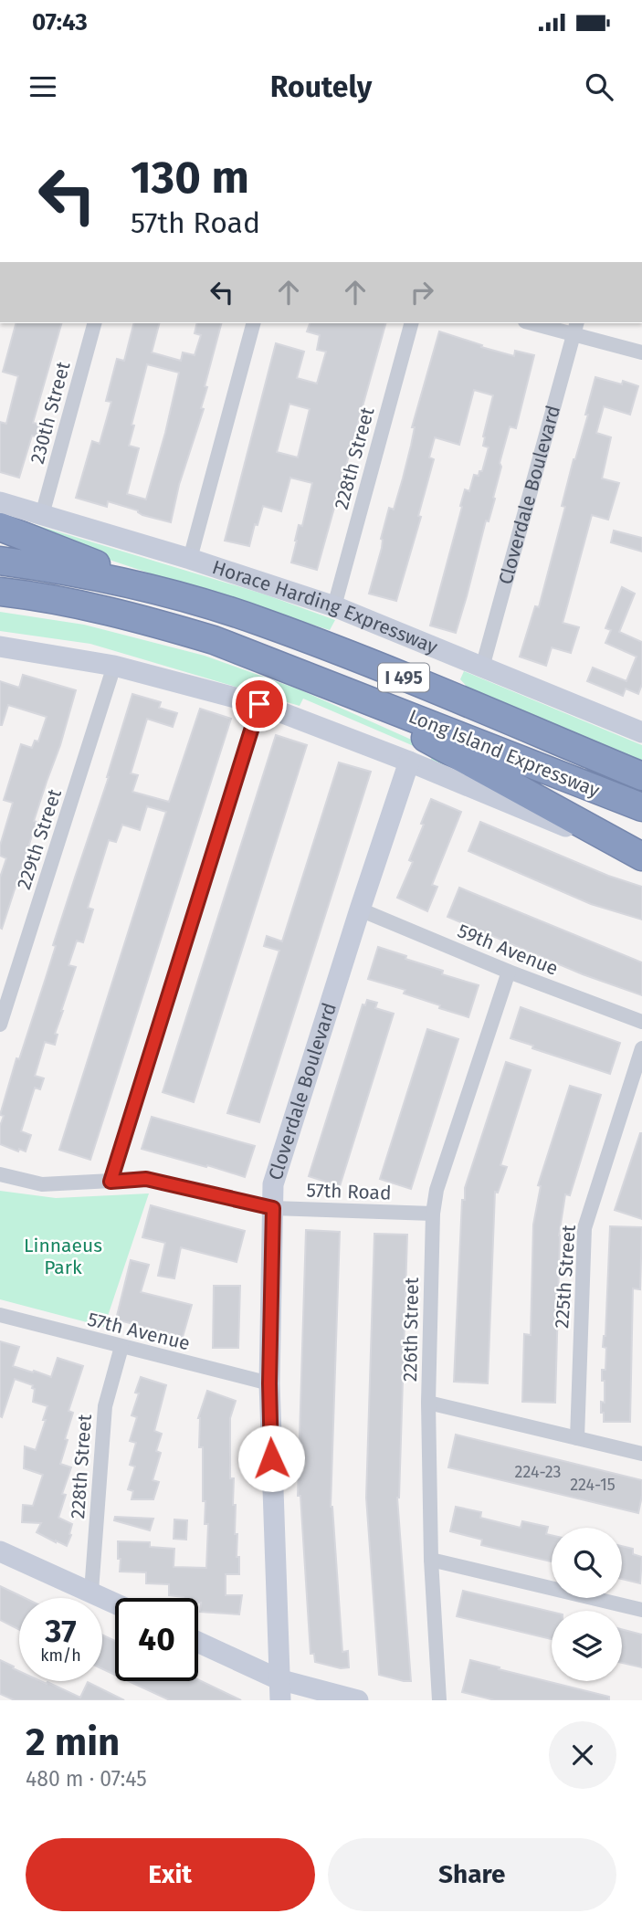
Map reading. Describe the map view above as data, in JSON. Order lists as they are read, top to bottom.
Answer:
{
  "streets": {
    "highway": ["I 495", "Long Island Expressway"],
    "main road": ["Cloverdale Boulevard", "Horace Harding Expressway"],
    "street": [
      "230th Street",
      "228th Street",
      "229th Street",
      "59th Avenue",
      "57th Road",
      "225th Street",
      "226th Street",
      "57th Avenue"
    ]
  },
  "crossings": [
    ["230th Street", "Horace Harding Expressway"],
    ["228th Street", "Horace Harding Expressway"],
    ["228th Street", "57th Avenue"],
    ["Cloverdale Boulevard", "Horace Harding Expressway"],
    ["Cloverdale Boulevard", "59th Avenue"],
    ["Cloverdale Boulevard", "57th Road"],
    ["Cloverdale Boulevard", "57th Avenue"],
    ["59th Avenue", "226th Street"],
    ["57th Road", "226th Street"]
  ],
  "parks": ["Linnaeus Park"],
  "house_numbers": ["224-23", "224-15"],
  "page": {
    "status": "07:43",
    "header": "Routely",
    "turn": ["130 m", "57th Road"],
    "speed": "37 km/h",
    "limit": "40",
    "heading": ["2 min", "480 m · 07:45"],
    "buttons": ["Exit", "Share"]
  }
}
